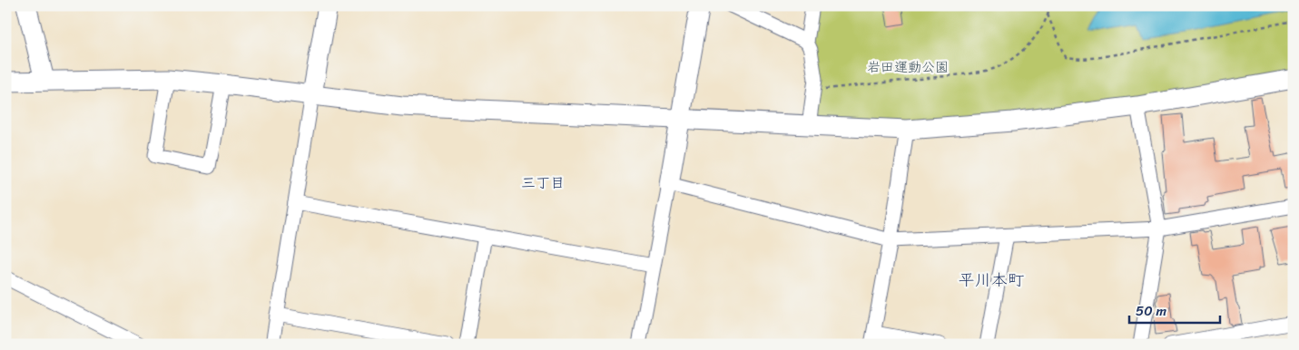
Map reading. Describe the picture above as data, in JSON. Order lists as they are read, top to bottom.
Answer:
{
  "districts": ["三丁目", "平川本町"],
  "parks": ["岩田運動公園"],
  "scale_bar": "50 m"
}
